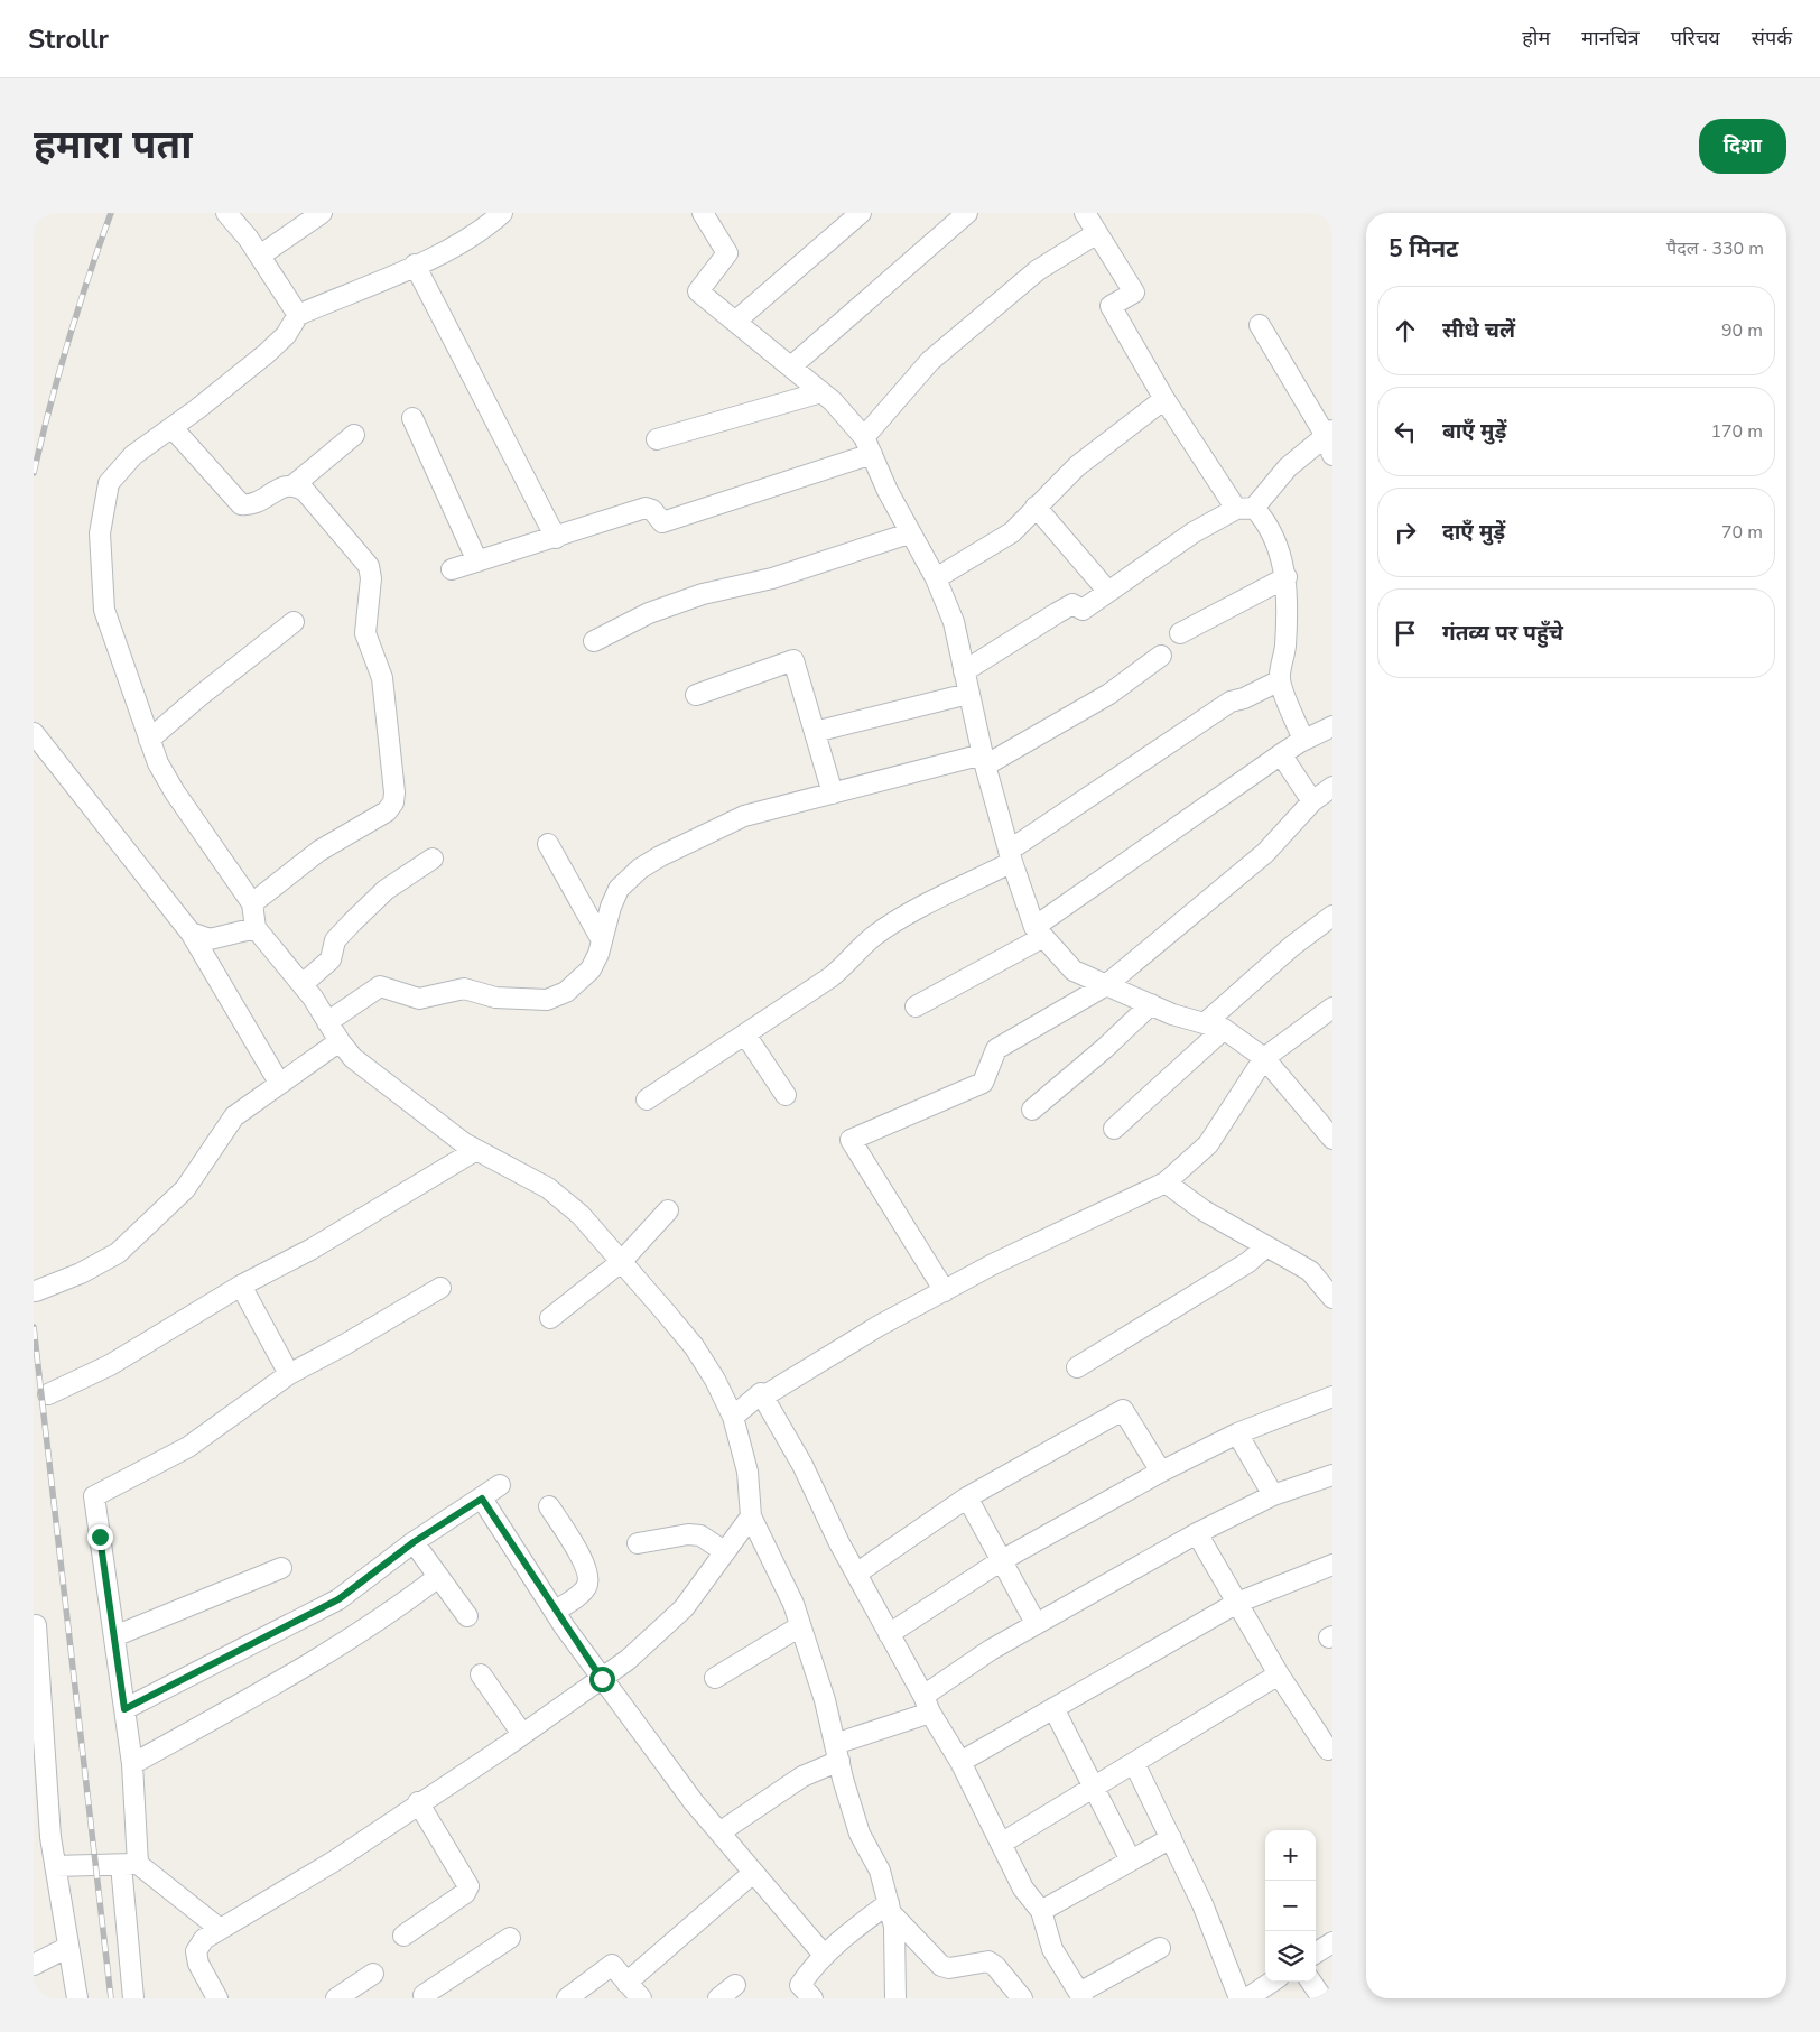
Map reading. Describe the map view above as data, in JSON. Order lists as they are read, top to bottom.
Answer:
{
  "page": {
    "header": "Strollr",
    "nav": [
      "होम",
      "मानचित्र",
      "परिचय",
      "संपर्क"
    ],
    "title": "हमारा पता",
    "buttons": "दिशा",
    "heading": ["5 मिनट", "पैदल · 330 m"],
    "list": [
      ["सीधे चलें", "90 m"],
      ["बाएँ मुड़ें", "170 m"],
      ["दाएँ मुड़ें", "70 m"],
      "गंतव्य पर पहुँचे"
    ],
    "map_buttons": ["+", "−"]
  }
}
